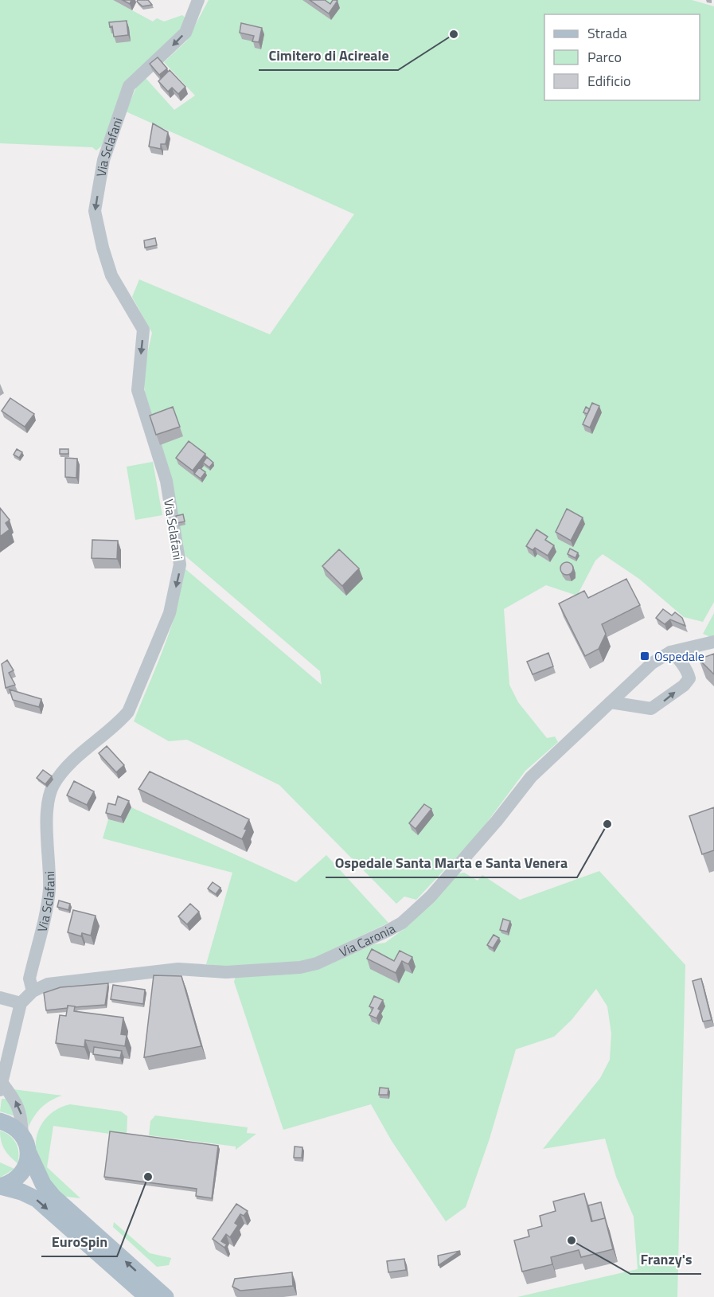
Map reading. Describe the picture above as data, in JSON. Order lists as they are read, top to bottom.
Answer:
{
  "streets": {
    "street": ["Via Sclafani", "Via Caronia"]
  },
  "crossings": [
    ["Via Sclafani", "Via Caronia"]
  ],
  "one_way": ["Via Sclafani"],
  "places": {
    "other": [
      "Cimitero di Acireale",
      "Ospedale Santa Marta e Santa Venera",
      "EuroSpin",
      "Franzy's"
    ],
    "transit": ["Ospedale"]
  },
  "legend": ["Strada", "Parco", "Edificio"]
}
